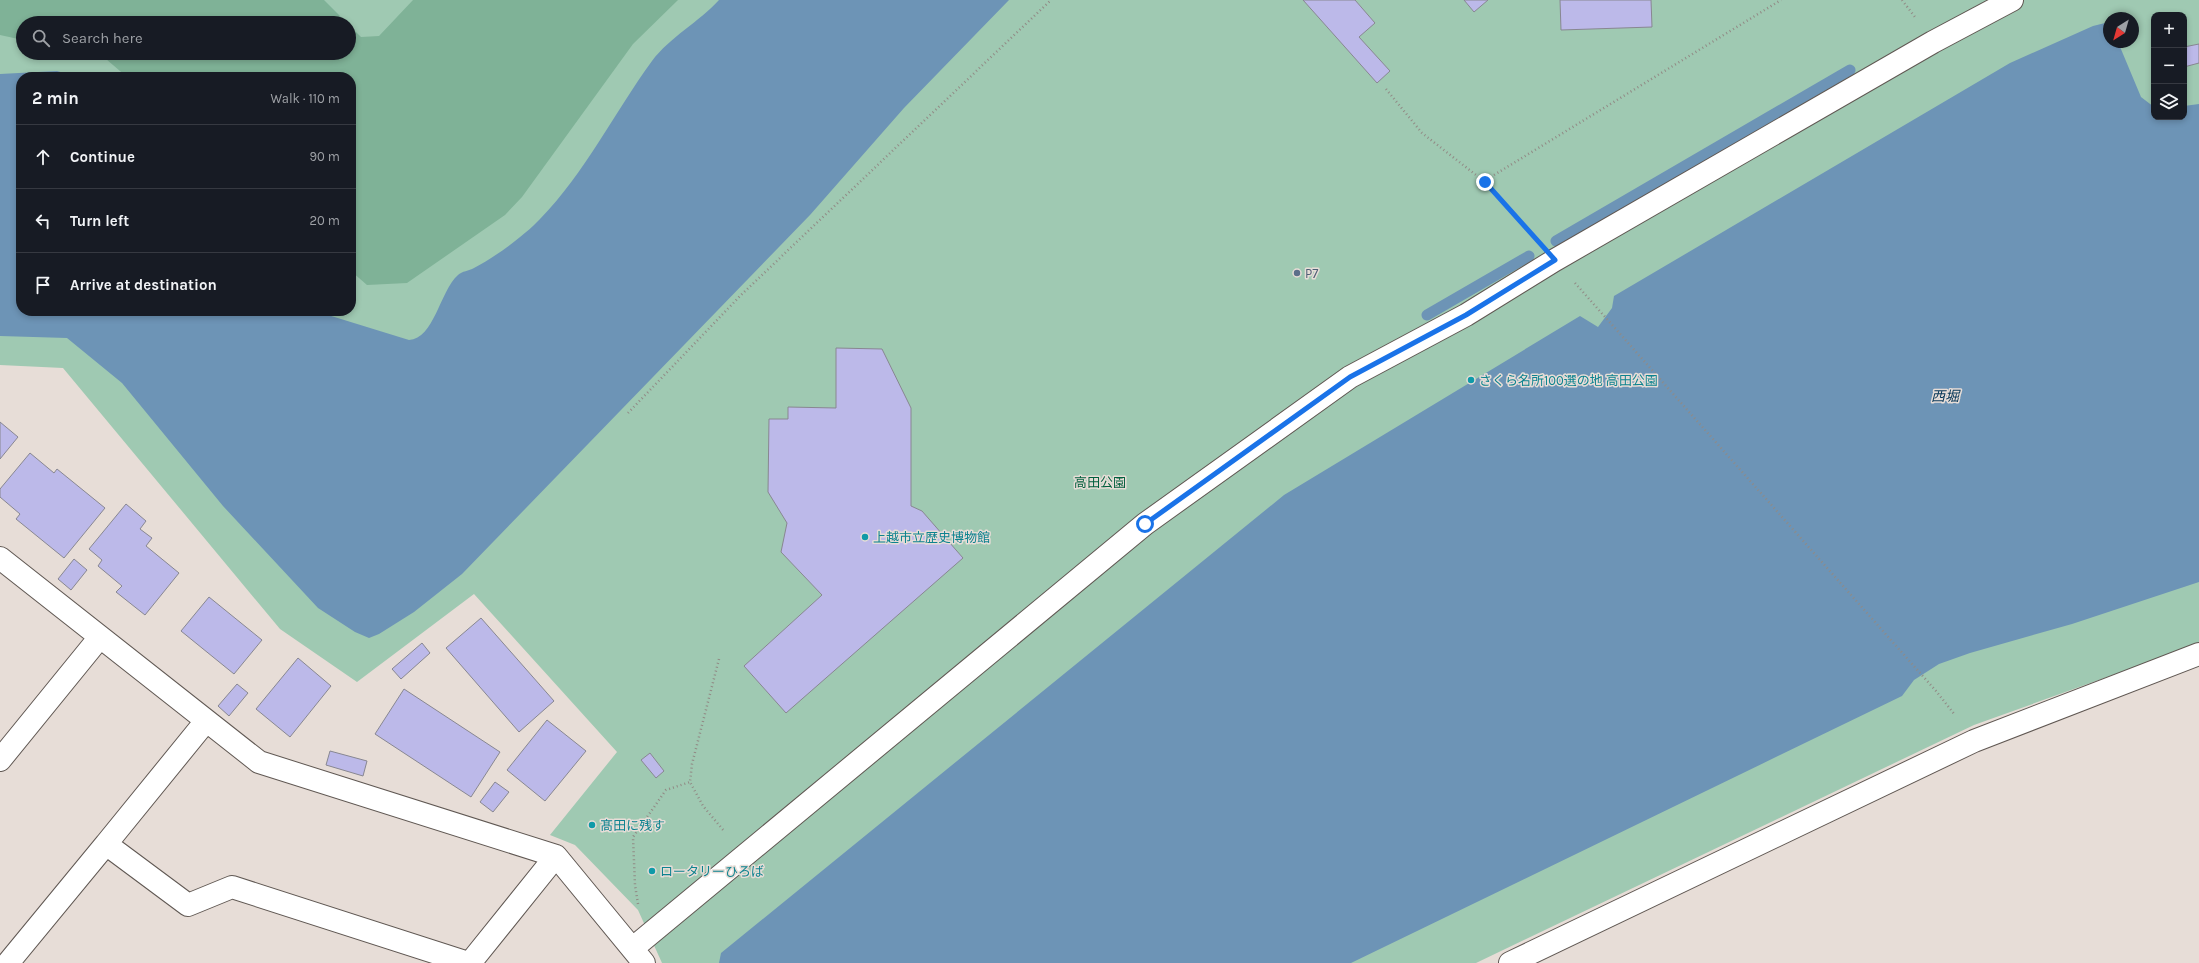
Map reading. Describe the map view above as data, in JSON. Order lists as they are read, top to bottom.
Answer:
{
  "water": ["西堀"],
  "parks": ["高田公園"],
  "places": [
    "P7",
    "さくら名所100選の地 高田公園",
    "上越市立歴史博物館",
    "髙田に残す",
    "ロータリーひろば"
  ],
  "north": "bottom left",
  "page": {
    "map_buttons": ["+", "−"],
    "search": "Search here",
    "heading": ["2 min", "Walk · 110 m"],
    "list": [
      ["Continue", "90 m"],
      ["Turn left", "20 m"],
      "Arrive at destination"
    ]
  }
}
